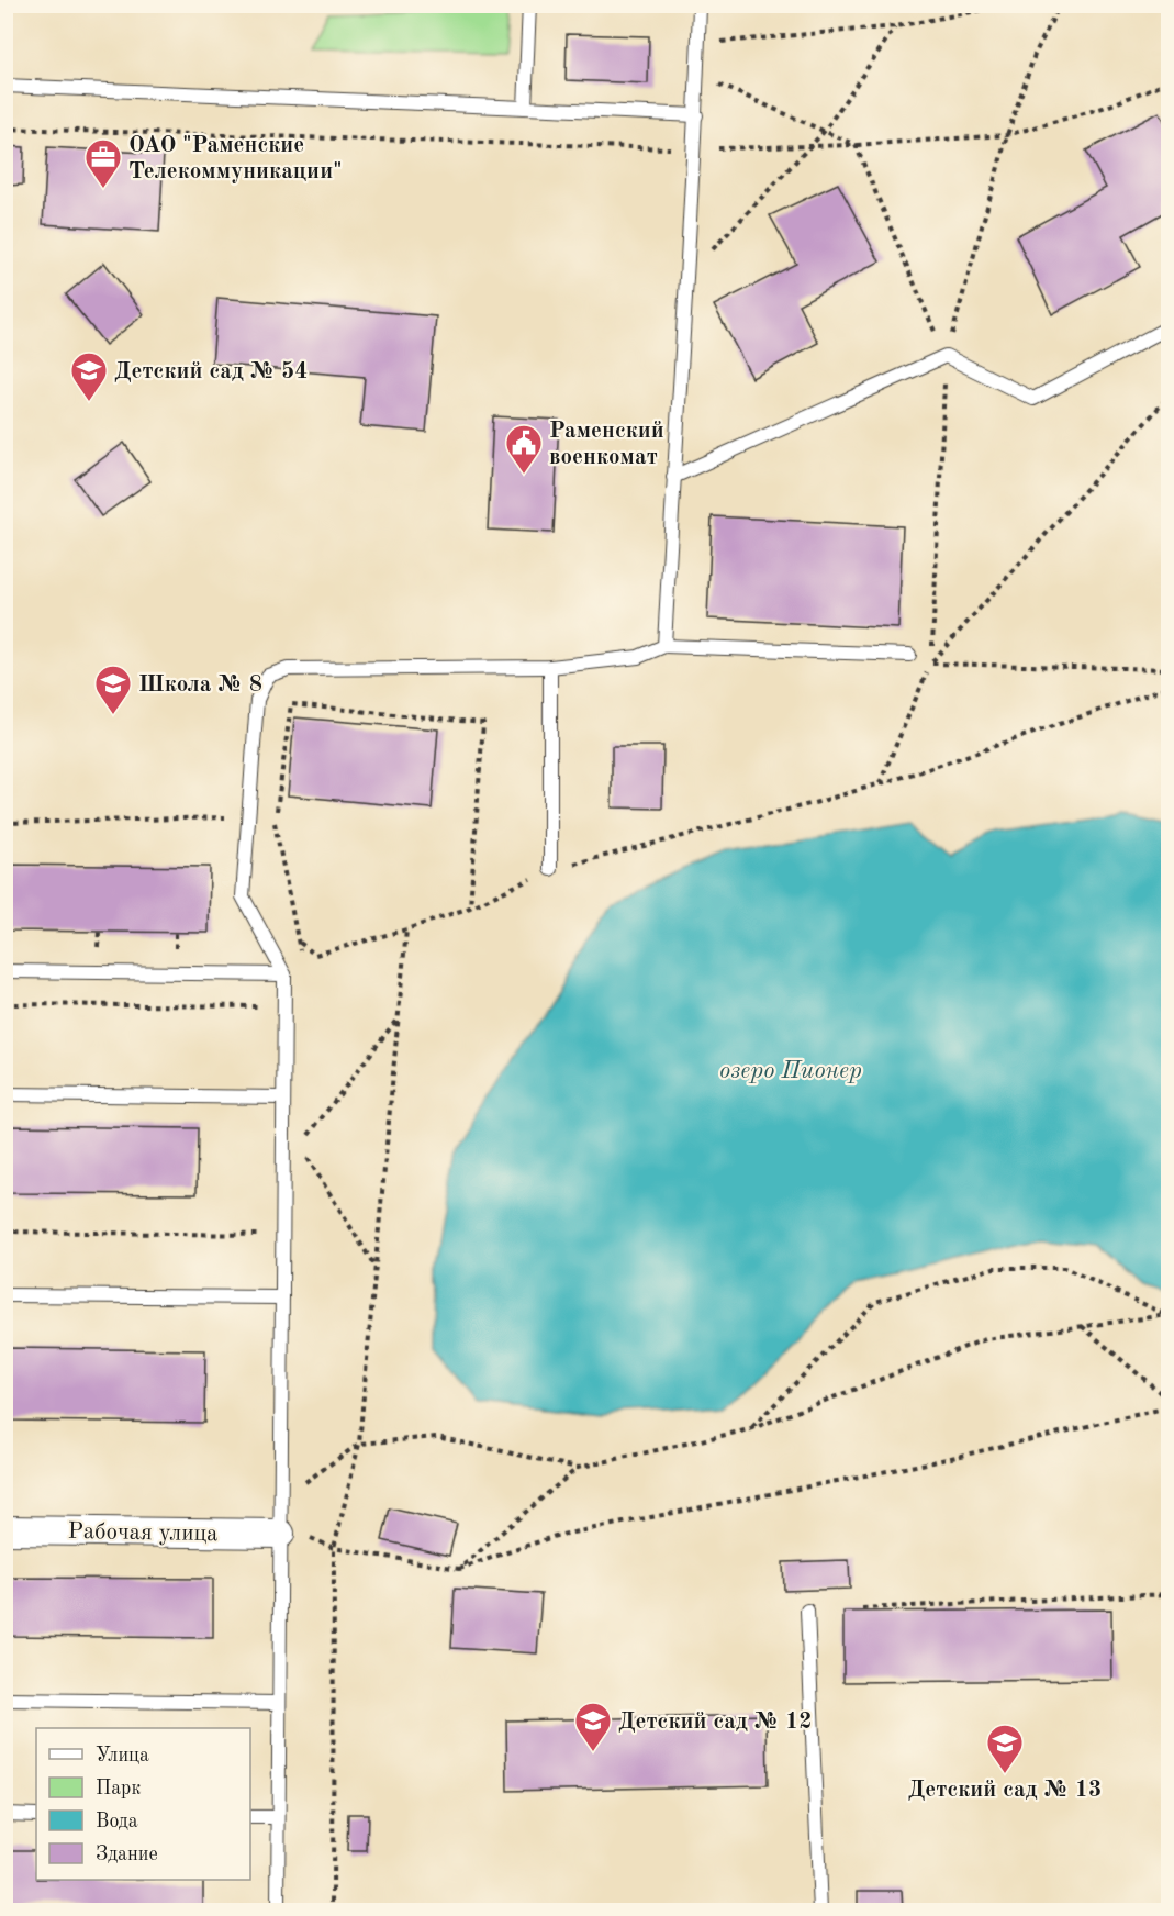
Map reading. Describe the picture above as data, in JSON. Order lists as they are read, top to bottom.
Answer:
{
  "streets": {
    "street": ["Рабочая улица"]
  },
  "water": ["озеро Пионер"],
  "places": {
    "office": ["ОАО \"Раменские Телекоммуникации\""],
    "school or university": [
      "Детский сад № 54",
      "Школа № 8",
      "Детский сад № 12",
      "Детский сад № 13"
    ],
    "public building": ["Раменский военкомат"]
  },
  "legend": [
    "Улица",
    "Парк",
    "Вода",
    "Здание"
  ]
}
